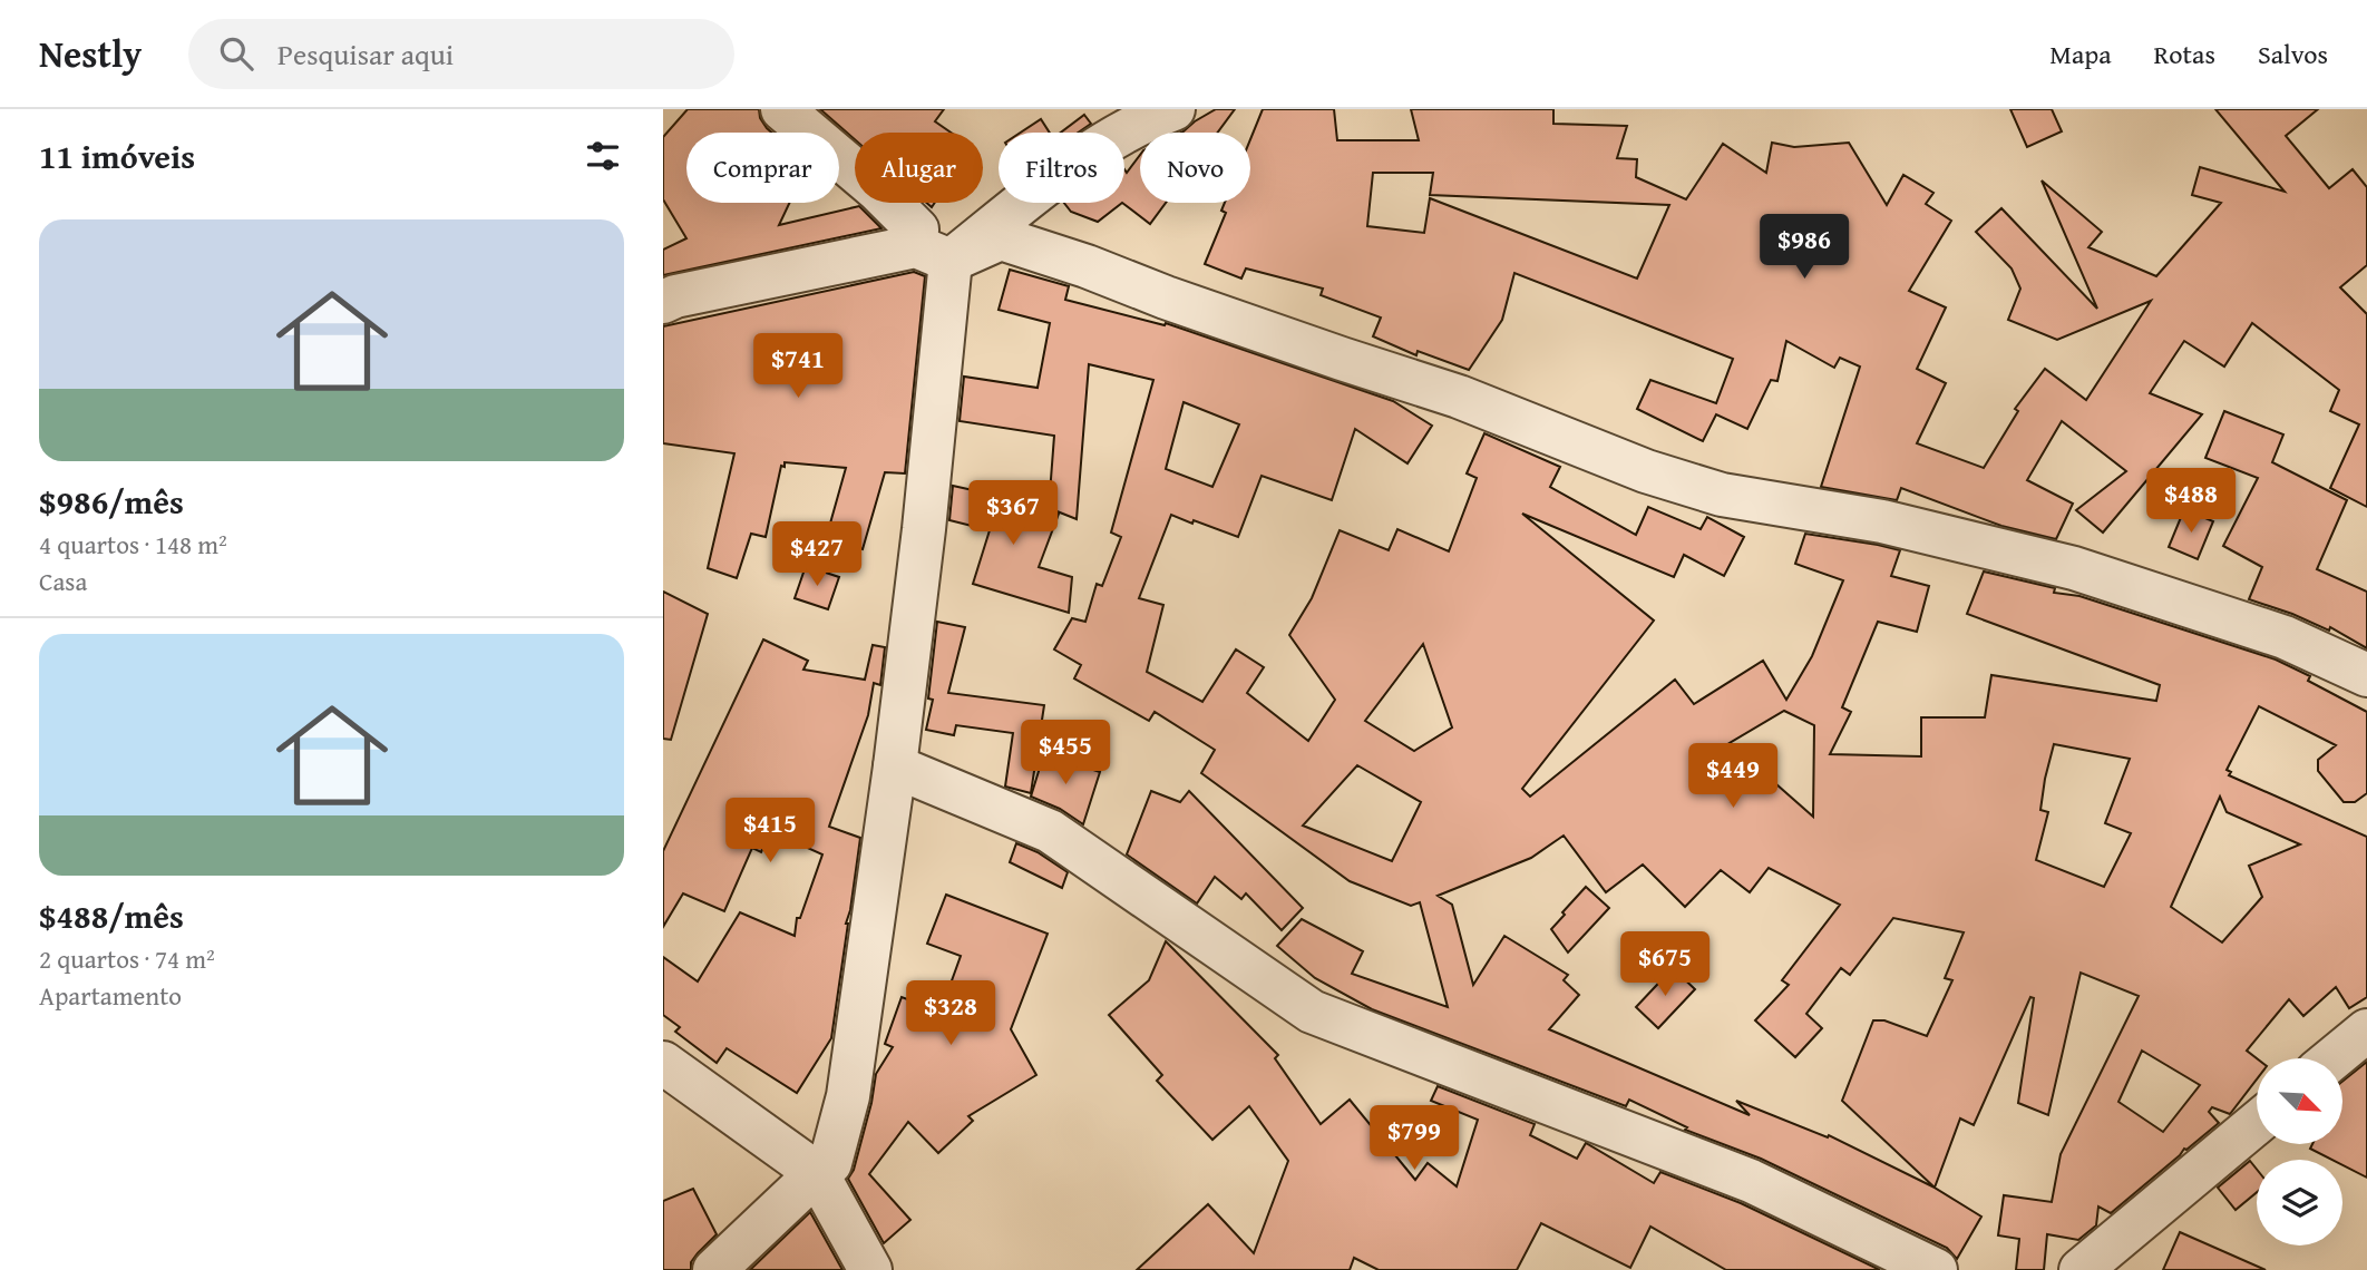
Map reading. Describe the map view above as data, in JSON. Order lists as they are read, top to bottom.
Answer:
{
  "north": "bottom right",
  "page": {
    "header": "Nestly",
    "search": "Pesquisar aqui",
    "nav": ["Mapa", "Rotas", "Salvos"],
    "heading": "11 imóveis",
    "chip": [
      "Comprar",
      "Alugar",
      "Filtros",
      "Novo"
    ],
    "list": [
      {
        "name": "$986/mês",
        "note": "4 quartos · 148 m² · Casa"
      },
      {
        "name": "$488/mês",
        "note": "2 quartos · 74 m² · Apartamento"
      }
    ],
    "price": [
      "$986",
      "$741",
      "$488",
      "$367",
      "$427",
      "$455",
      "$449",
      "$415",
      "$675",
      "$328",
      "$799"
    ]
  }
}
